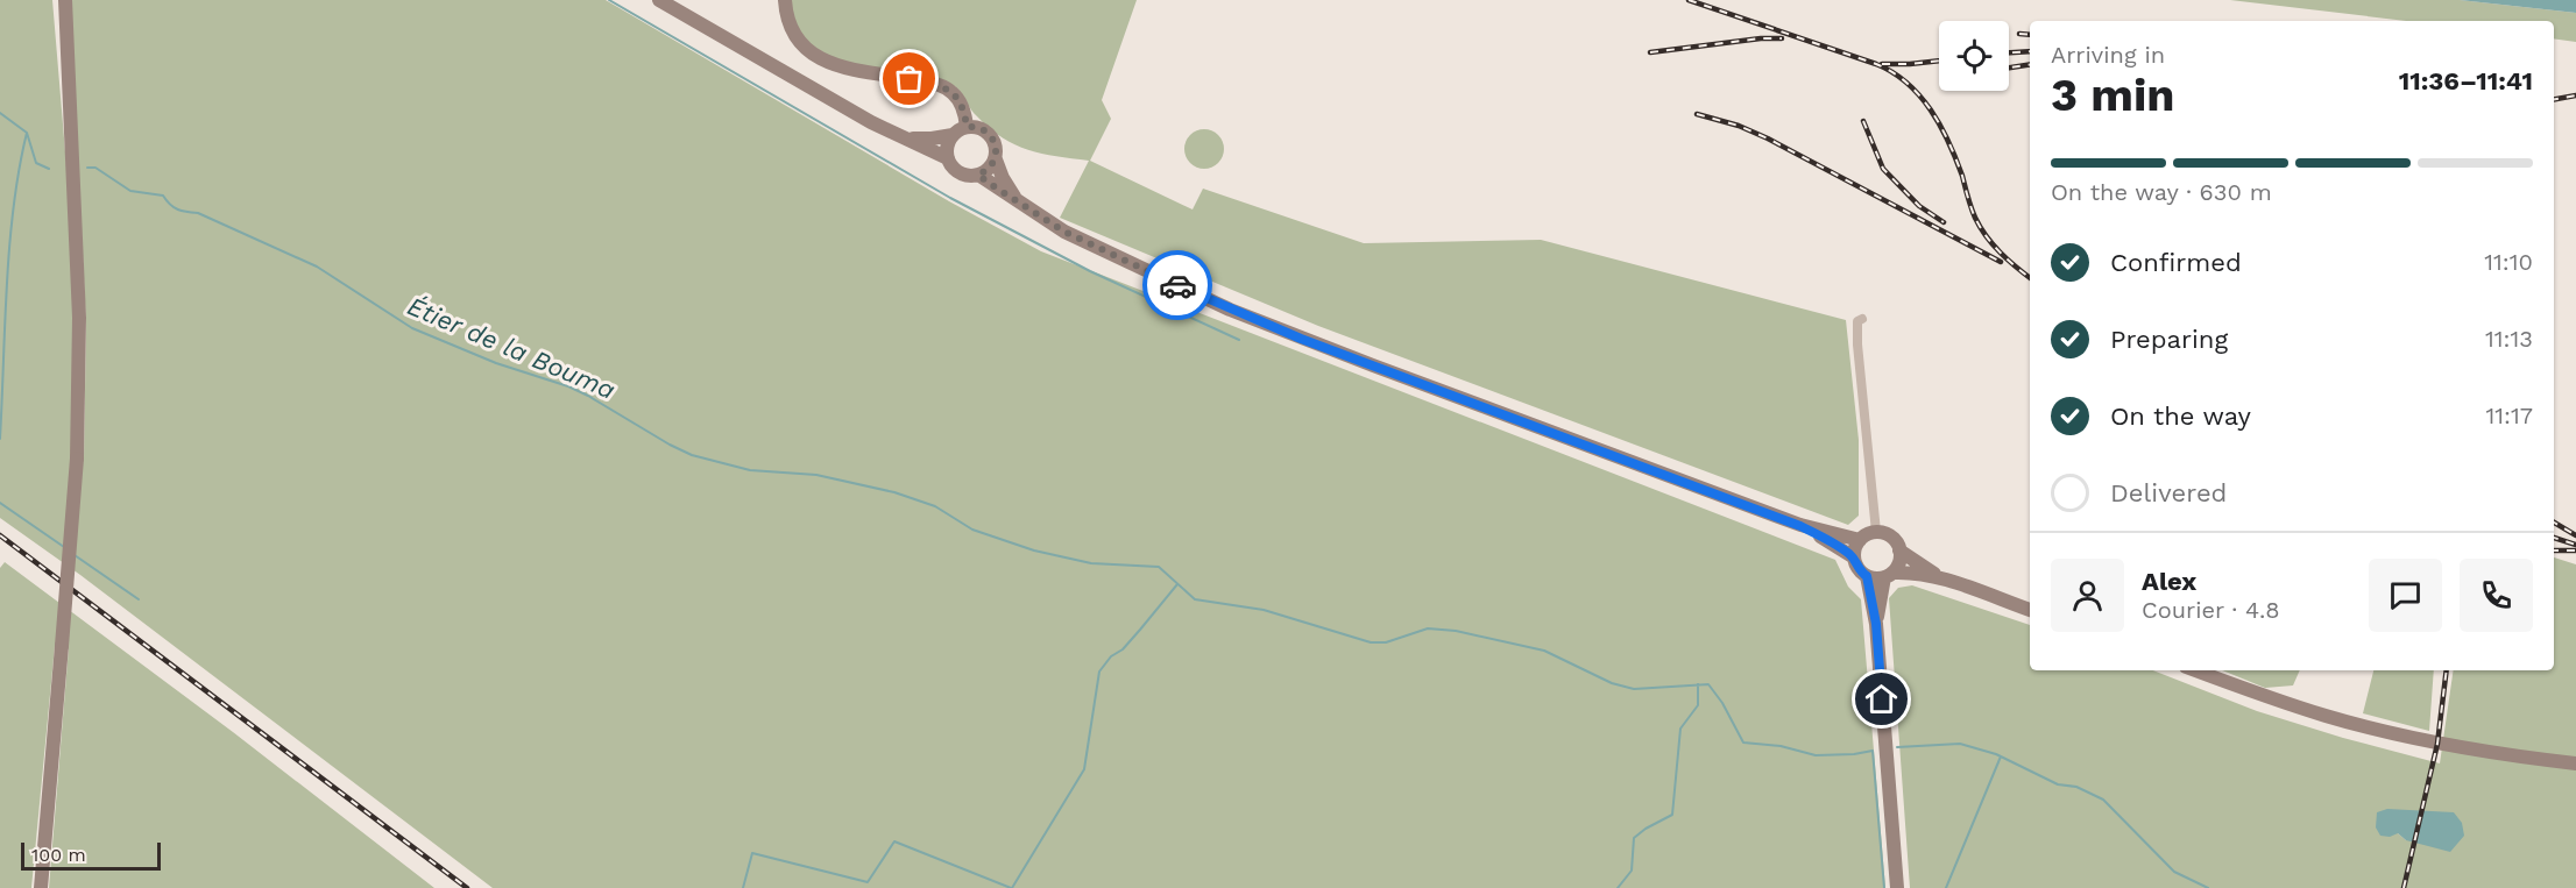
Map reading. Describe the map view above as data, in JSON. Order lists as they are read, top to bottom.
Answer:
{
  "water": ["Étier de la Bouma"],
  "scale_bar": "100 m",
  "page": {
    "heading": ["3 min", "Arriving in", "11:36–11:41"],
    "panel": ["Alex", "Courier · 4.8"],
    "bar": "On the way · 630 m",
    "list": [
      ["Confirmed", "11:10"],
      ["Preparing", "11:13"],
      ["On the way", "11:17"],
      "Delivered"
    ],
    "scale": "100 m"
  }
}
